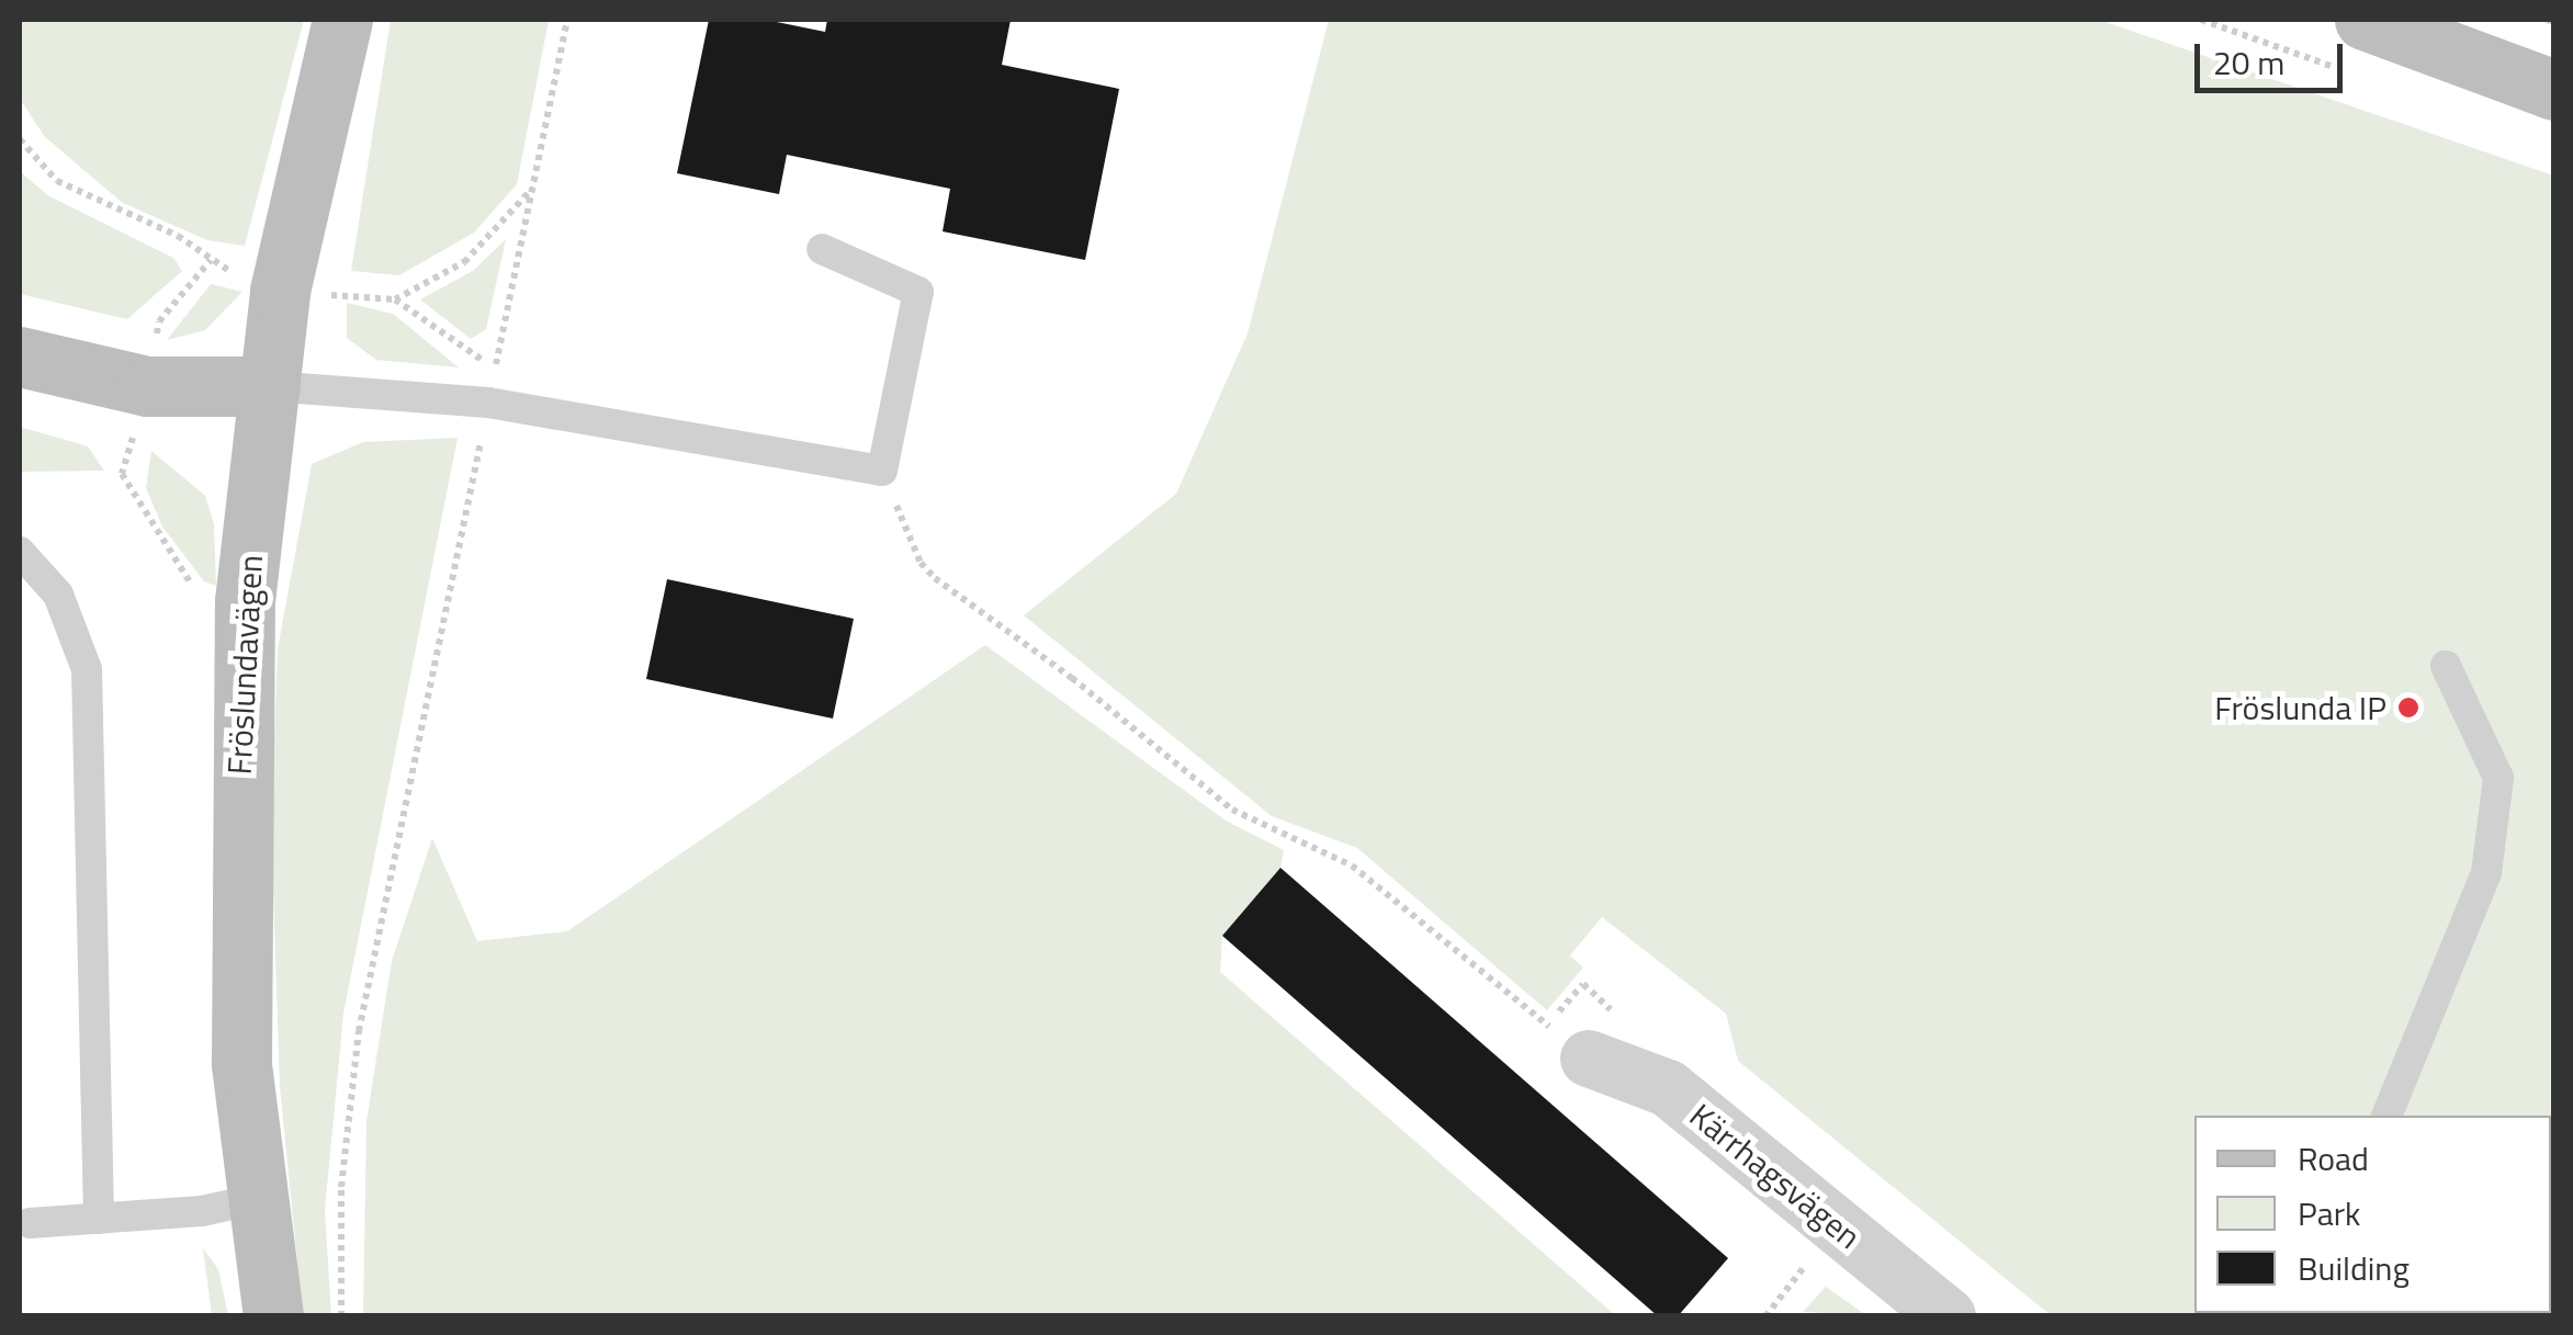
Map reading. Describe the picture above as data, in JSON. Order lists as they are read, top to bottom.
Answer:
{
  "streets": {
    "main road": ["Fröslundavägen"],
    "street": ["Kärrhagsvägen"]
  },
  "places": ["Fröslunda IP"],
  "legend": ["Road", "Park", "Building"],
  "scale_bar": "20 m"
}
